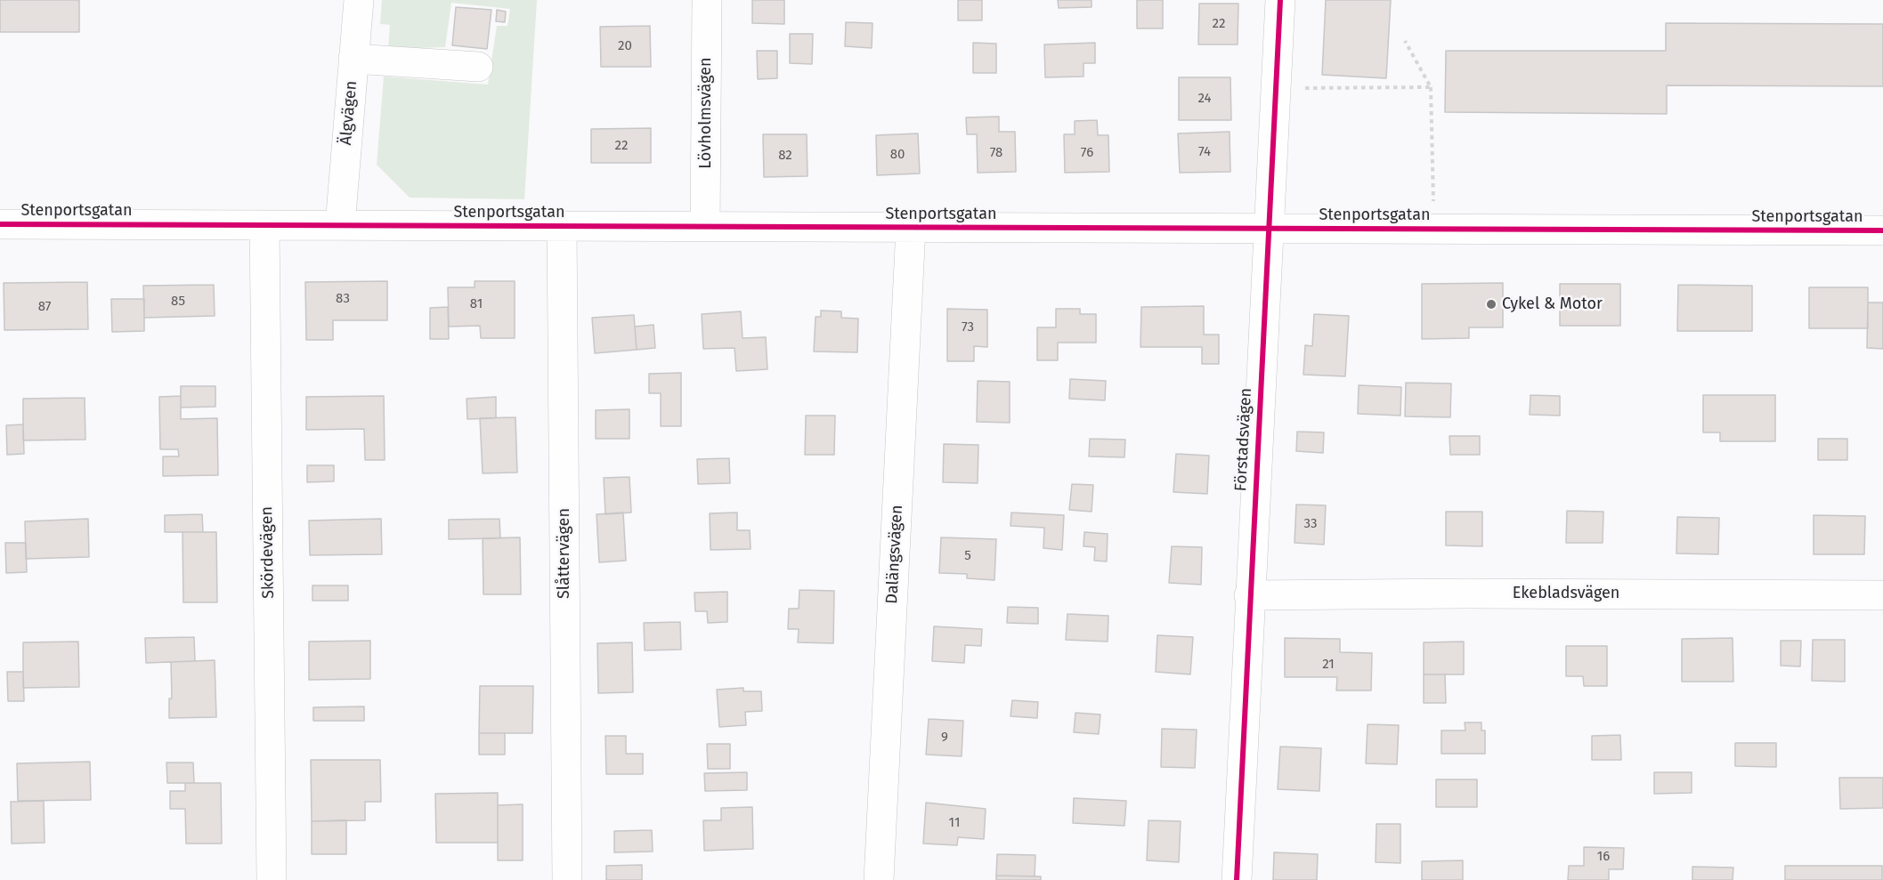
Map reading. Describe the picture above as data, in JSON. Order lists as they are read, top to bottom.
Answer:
{
  "streets": {
    "street": [
      "Älgvägen",
      "Lövholmsvägen",
      "Stenportsgatan",
      "Förstadsvägen",
      "Skördevägen",
      "Slåttervägen",
      "Dalängsvägen",
      "Ekebladsvägen"
    ]
  },
  "crossings": [
    ["Älgvägen", "Stenportsgatan"],
    ["Lövholmsvägen", "Stenportsgatan"],
    ["Stenportsgatan", "Förstadsvägen"],
    ["Stenportsgatan", "Skördevägen"],
    ["Stenportsgatan", "Slåttervägen"],
    ["Stenportsgatan", "Dalängsvägen"],
    ["Förstadsvägen", "Ekebladsvägen"]
  ],
  "places": ["Cykel & Motor"],
  "house_numbers": [
    "22",
    "20",
    "24",
    "22",
    "74",
    "78",
    "76",
    "80",
    "82",
    "83",
    "85",
    "81",
    "87",
    "73",
    "33",
    "5",
    "21",
    "9",
    "11",
    "16"
  ]
}
